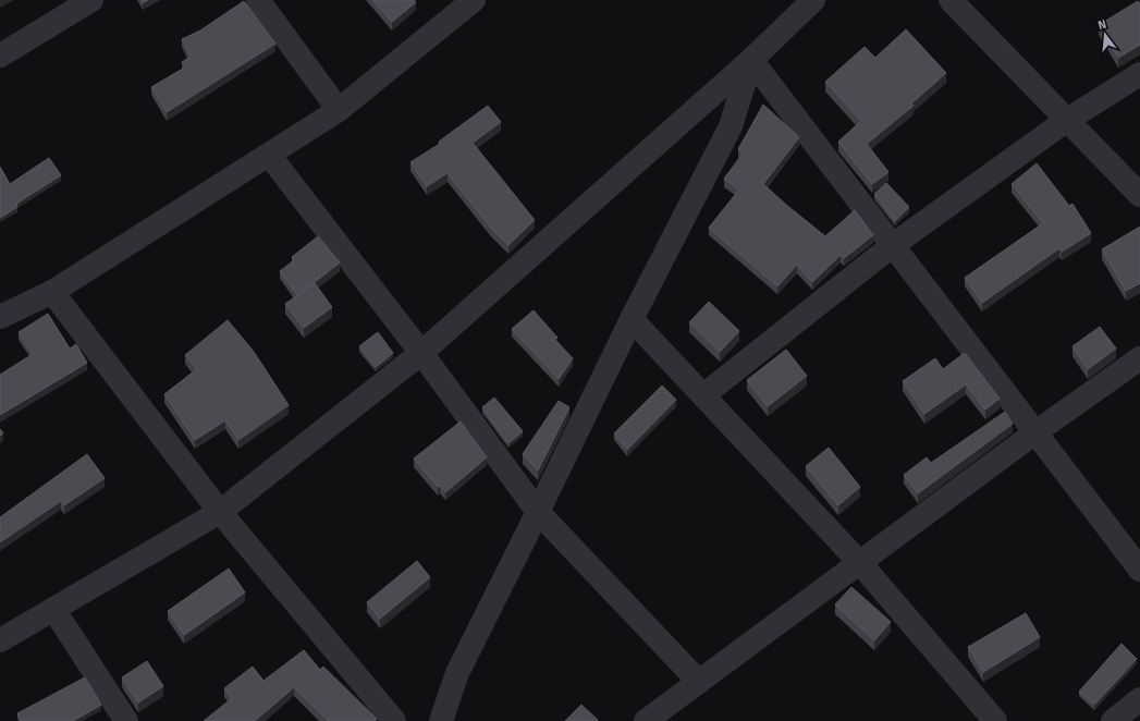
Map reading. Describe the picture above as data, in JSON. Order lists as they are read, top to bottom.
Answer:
{
  "north": "top"
}
